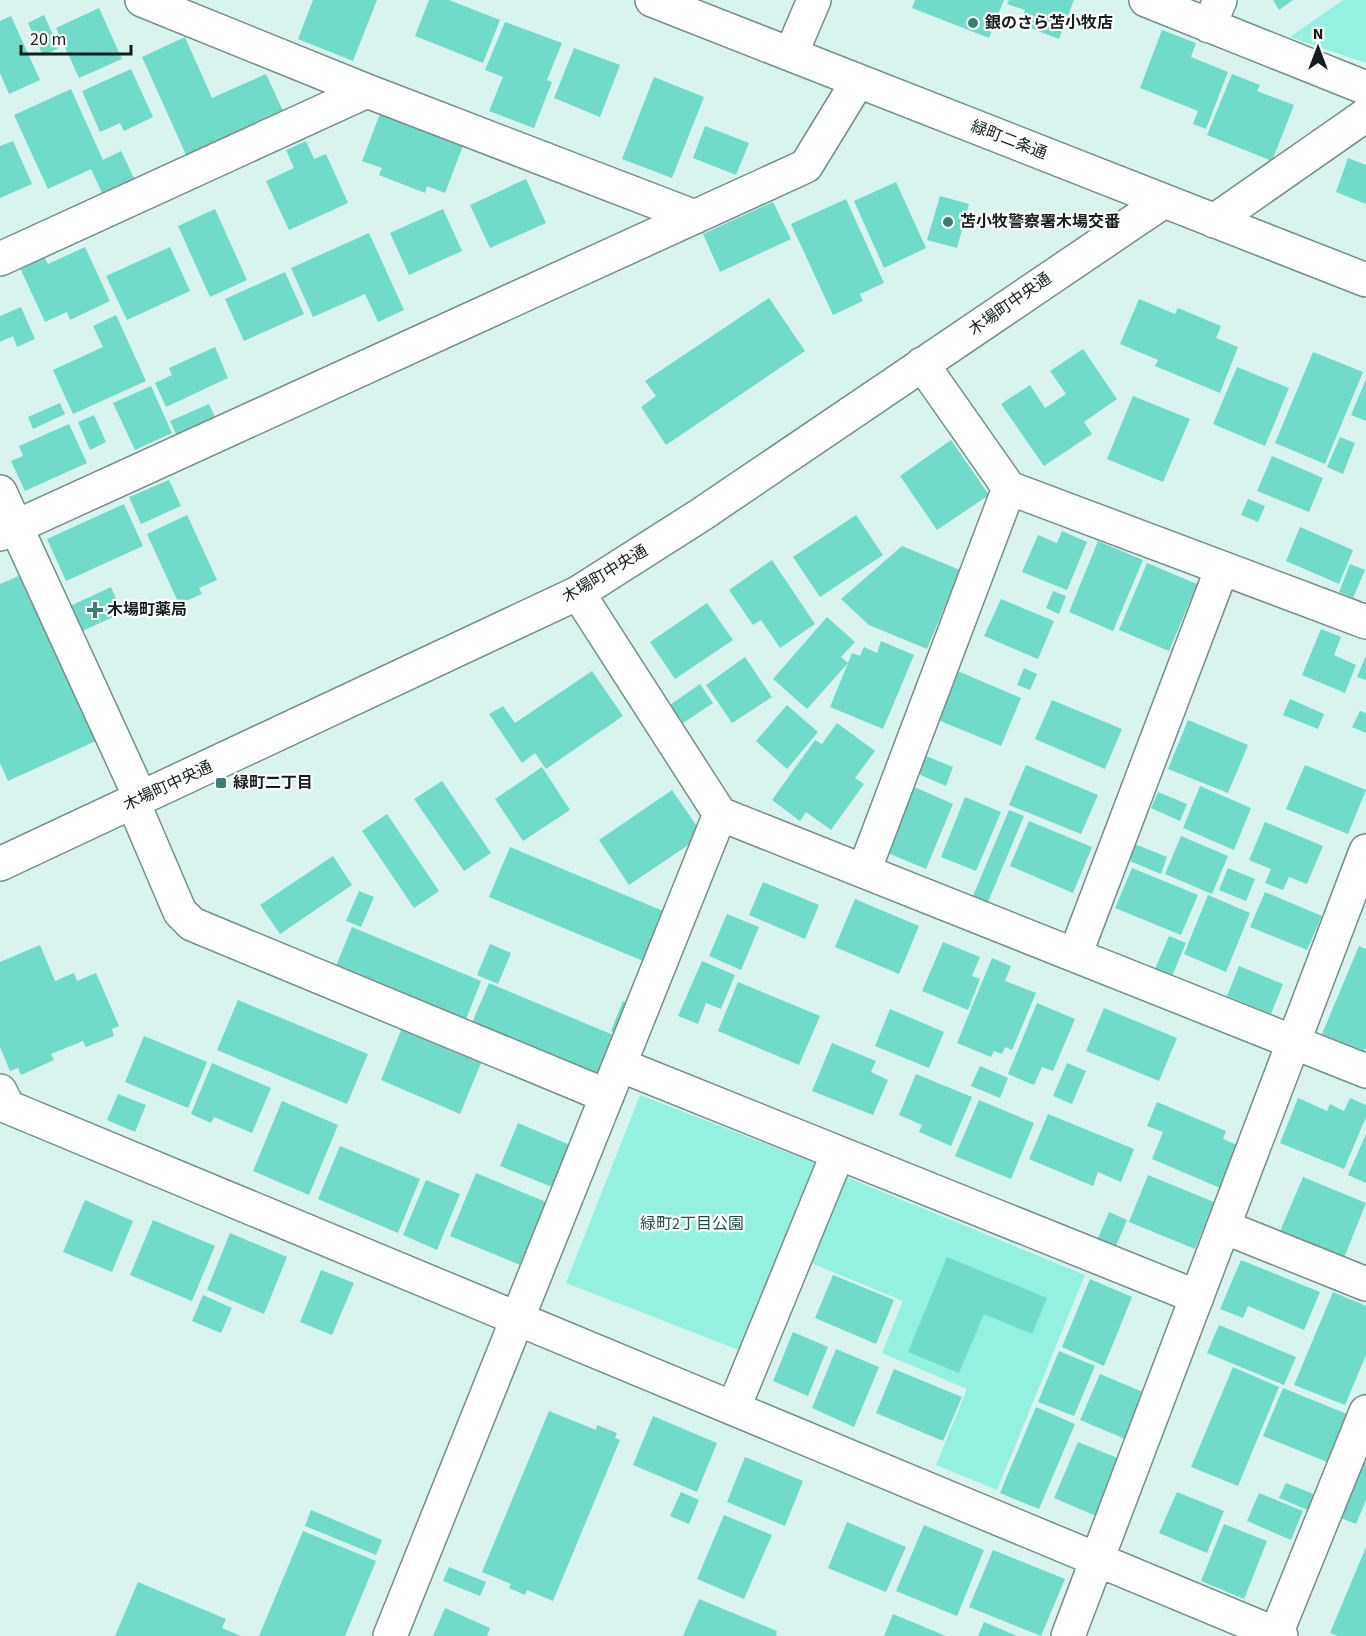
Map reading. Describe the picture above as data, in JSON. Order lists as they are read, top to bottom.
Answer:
{
  "streets": {
    "street": ["緑町二条通", "木場町中央通"]
  },
  "crossings": [
    ["緑町二条通", "木場町中央通"]
  ],
  "parks": ["緑町2丁目公園"],
  "places": {
    "other": ["銀のさら苫小牧店", "苫小牧警察署木場交番"],
    "health": ["木場町薬局"],
    "transit": ["緑町二丁目"]
  },
  "scale_bar": "20 m",
  "north": "top"
}
